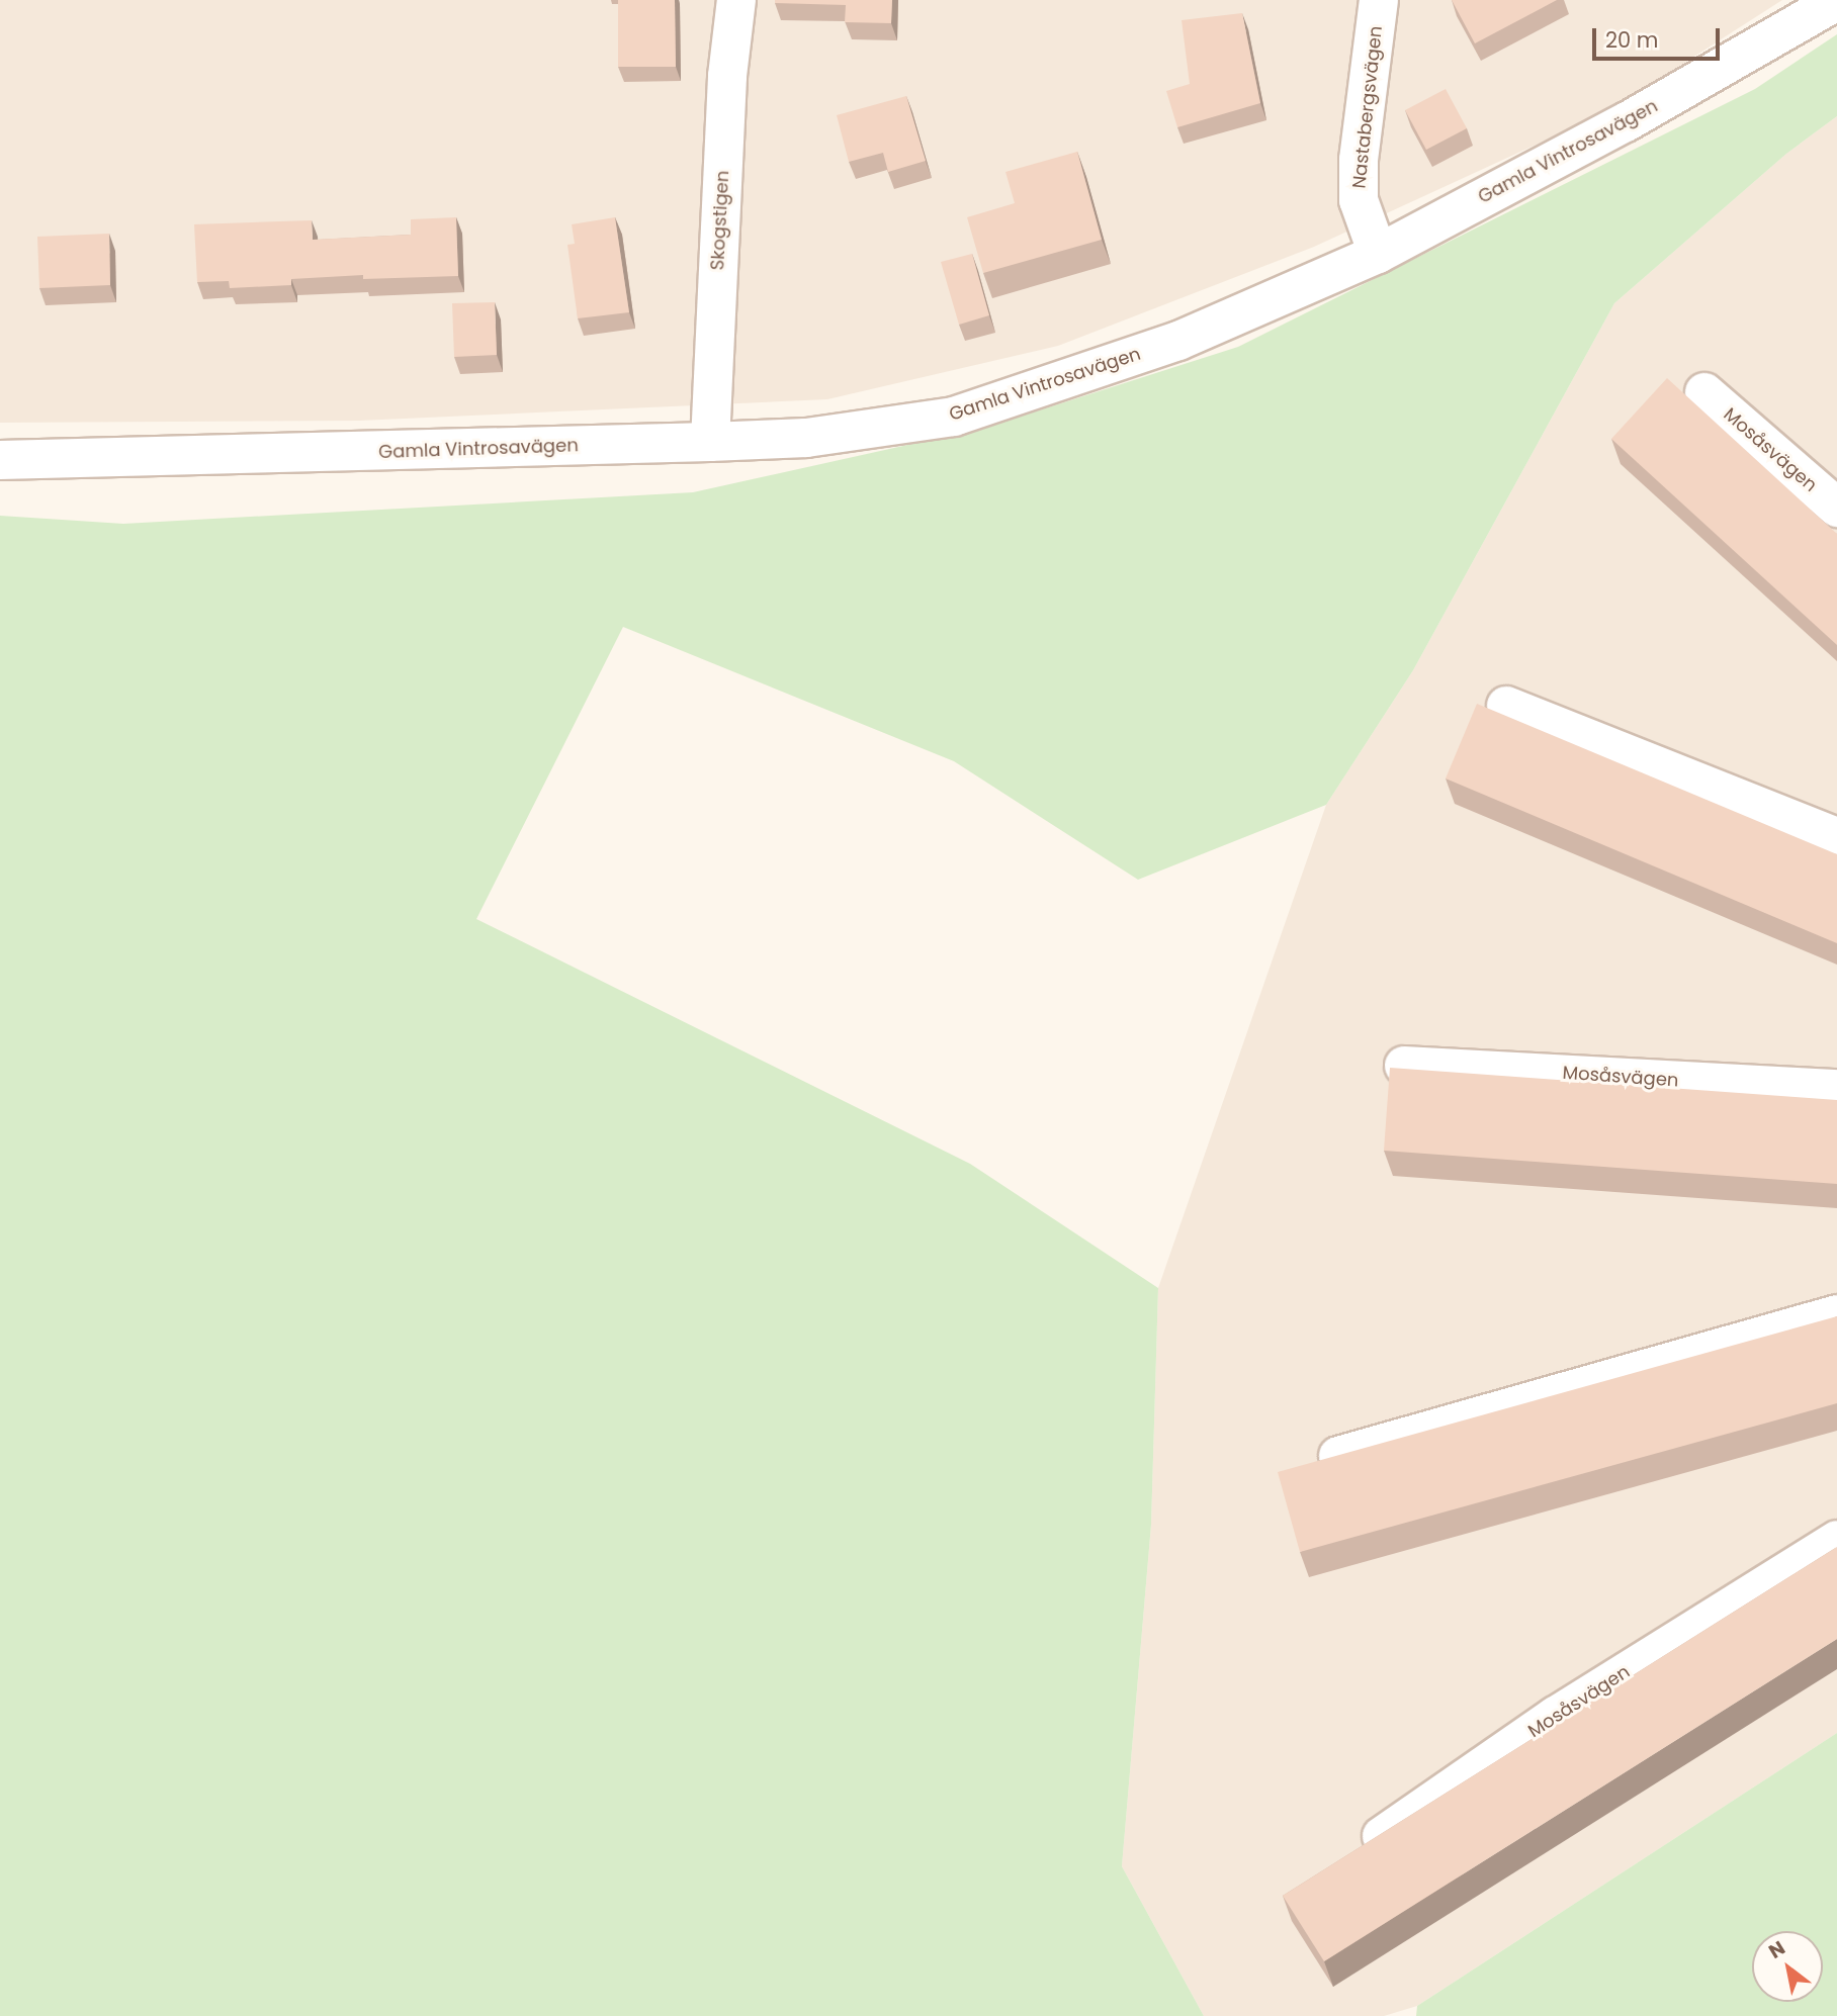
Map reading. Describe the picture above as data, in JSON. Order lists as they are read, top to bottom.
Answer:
{
  "streets": {
    "street": [
      "Nastabergsvägen",
      "Gamla Vintrosavägen",
      "Skogstigen",
      "Mosåsvägen"
    ]
  },
  "crossings": [
    ["Nastabergsvägen", "Gamla Vintrosavägen"],
    ["Gamla Vintrosavägen", "Skogstigen"]
  ],
  "scale_bar": "20 m",
  "north": "top left"
}
